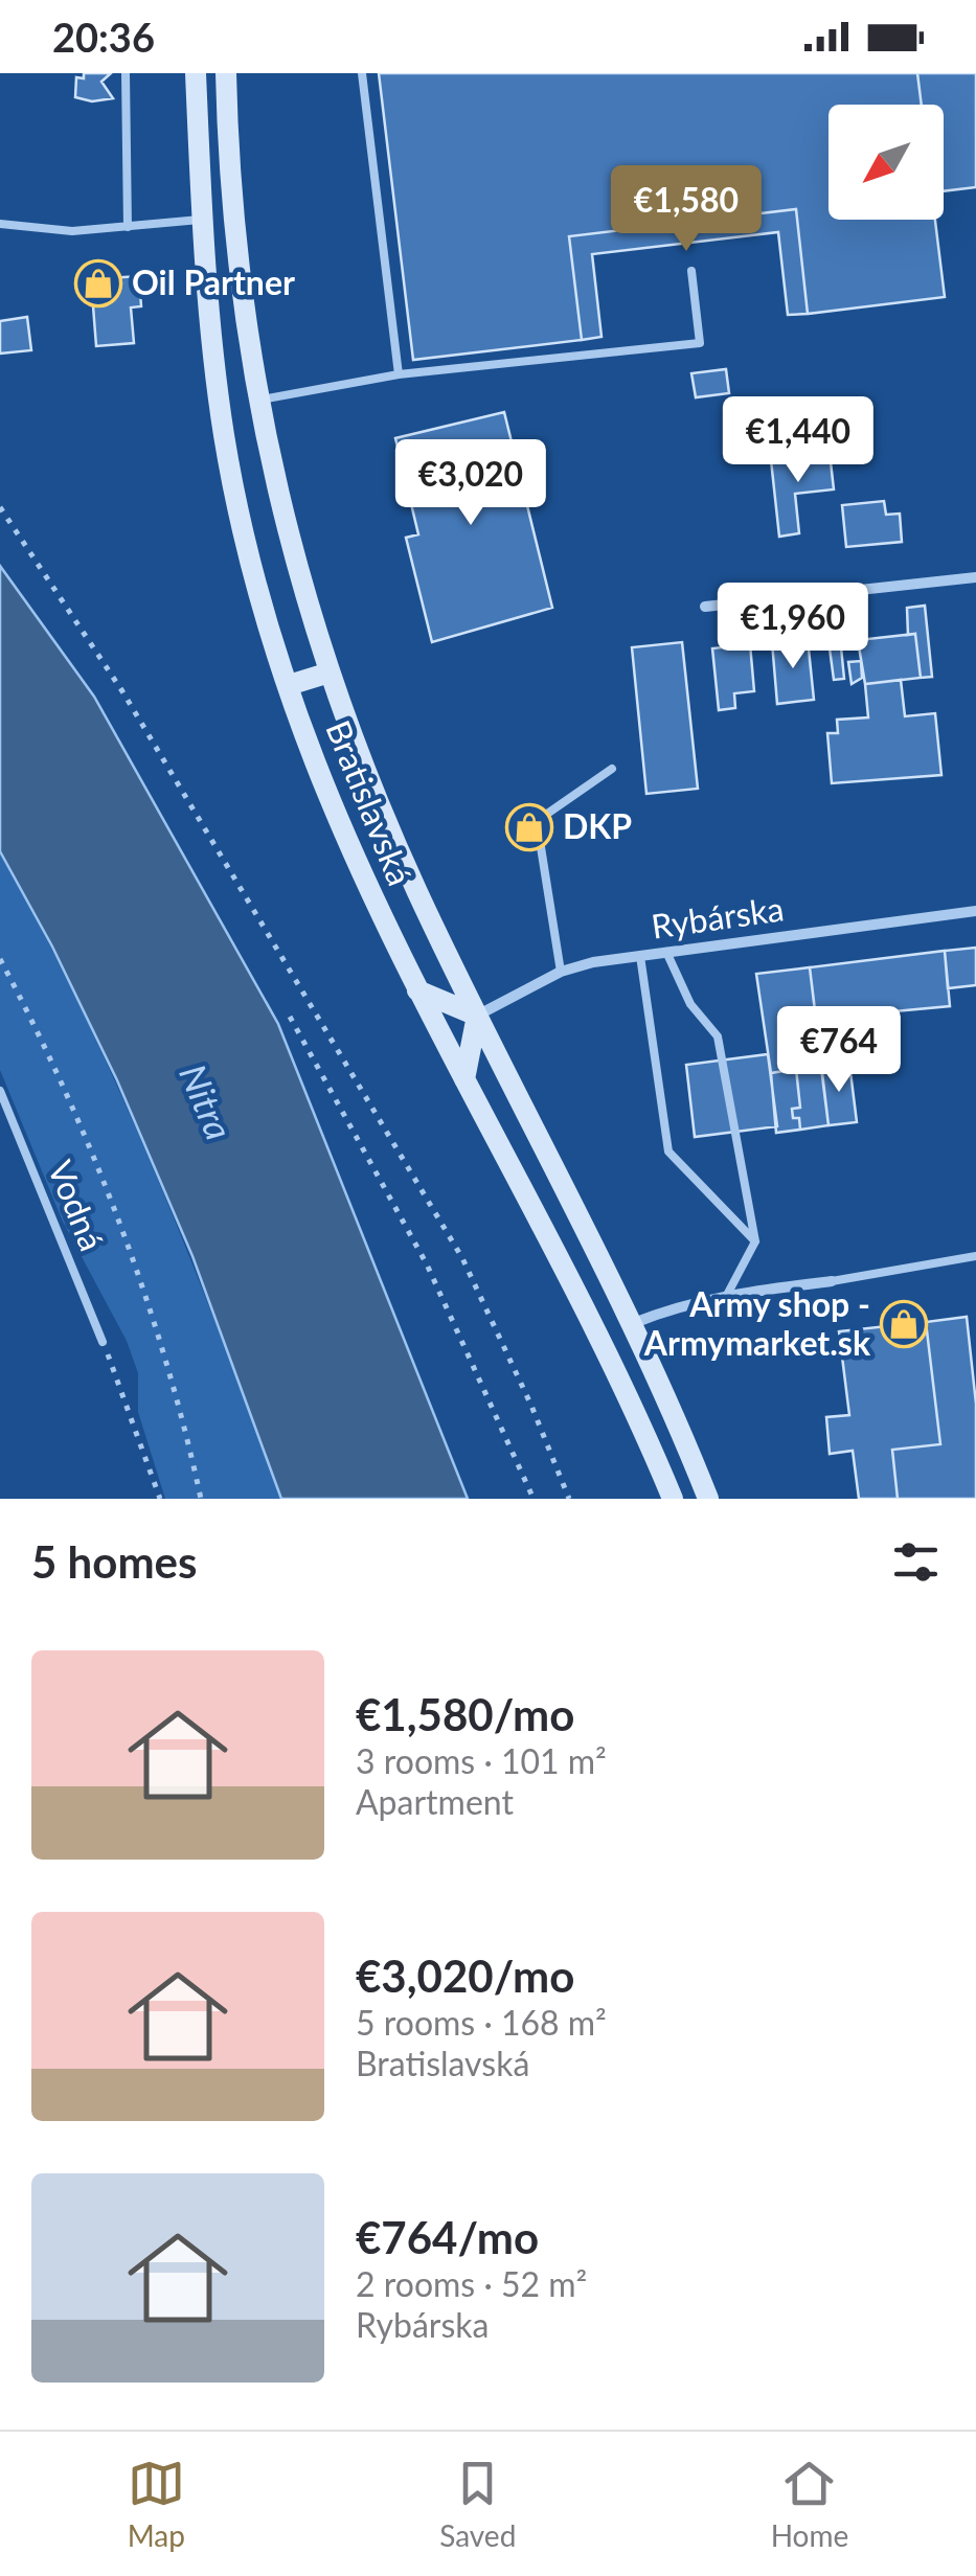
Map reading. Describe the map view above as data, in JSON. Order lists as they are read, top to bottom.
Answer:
{
  "streets": {
    "main road": ["Bratislavská"],
    "street": ["Rybárska"],
    "lane": ["Vodná"]
  },
  "crossings": [
    ["Bratislavská", "Rybárska"]
  ],
  "water": ["Nitra"],
  "places": {
    "shop": ["Oil Partner", "DKP", "Army shop - Armymarket.sk"]
  },
  "north": "bottom left",
  "page": {
    "status": "20:36",
    "price": [
      "€1,580",
      "€1,440",
      "€3,020",
      "€1,960",
      "€764"
    ],
    "heading": "5 homes",
    "list": [
      {
        "name": "€1,580/mo",
        "note": "3 rooms · 101 m² · Apartment"
      },
      {
        "name": "€3,020/mo",
        "note": "5 rooms · 168 m² · Bratislavská"
      },
      {
        "name": "€764/mo",
        "note": "2 rooms · 52 m² · Rybárska"
      }
    ],
    "tabs": ["Map", "Saved", "Home"]
  }
}
